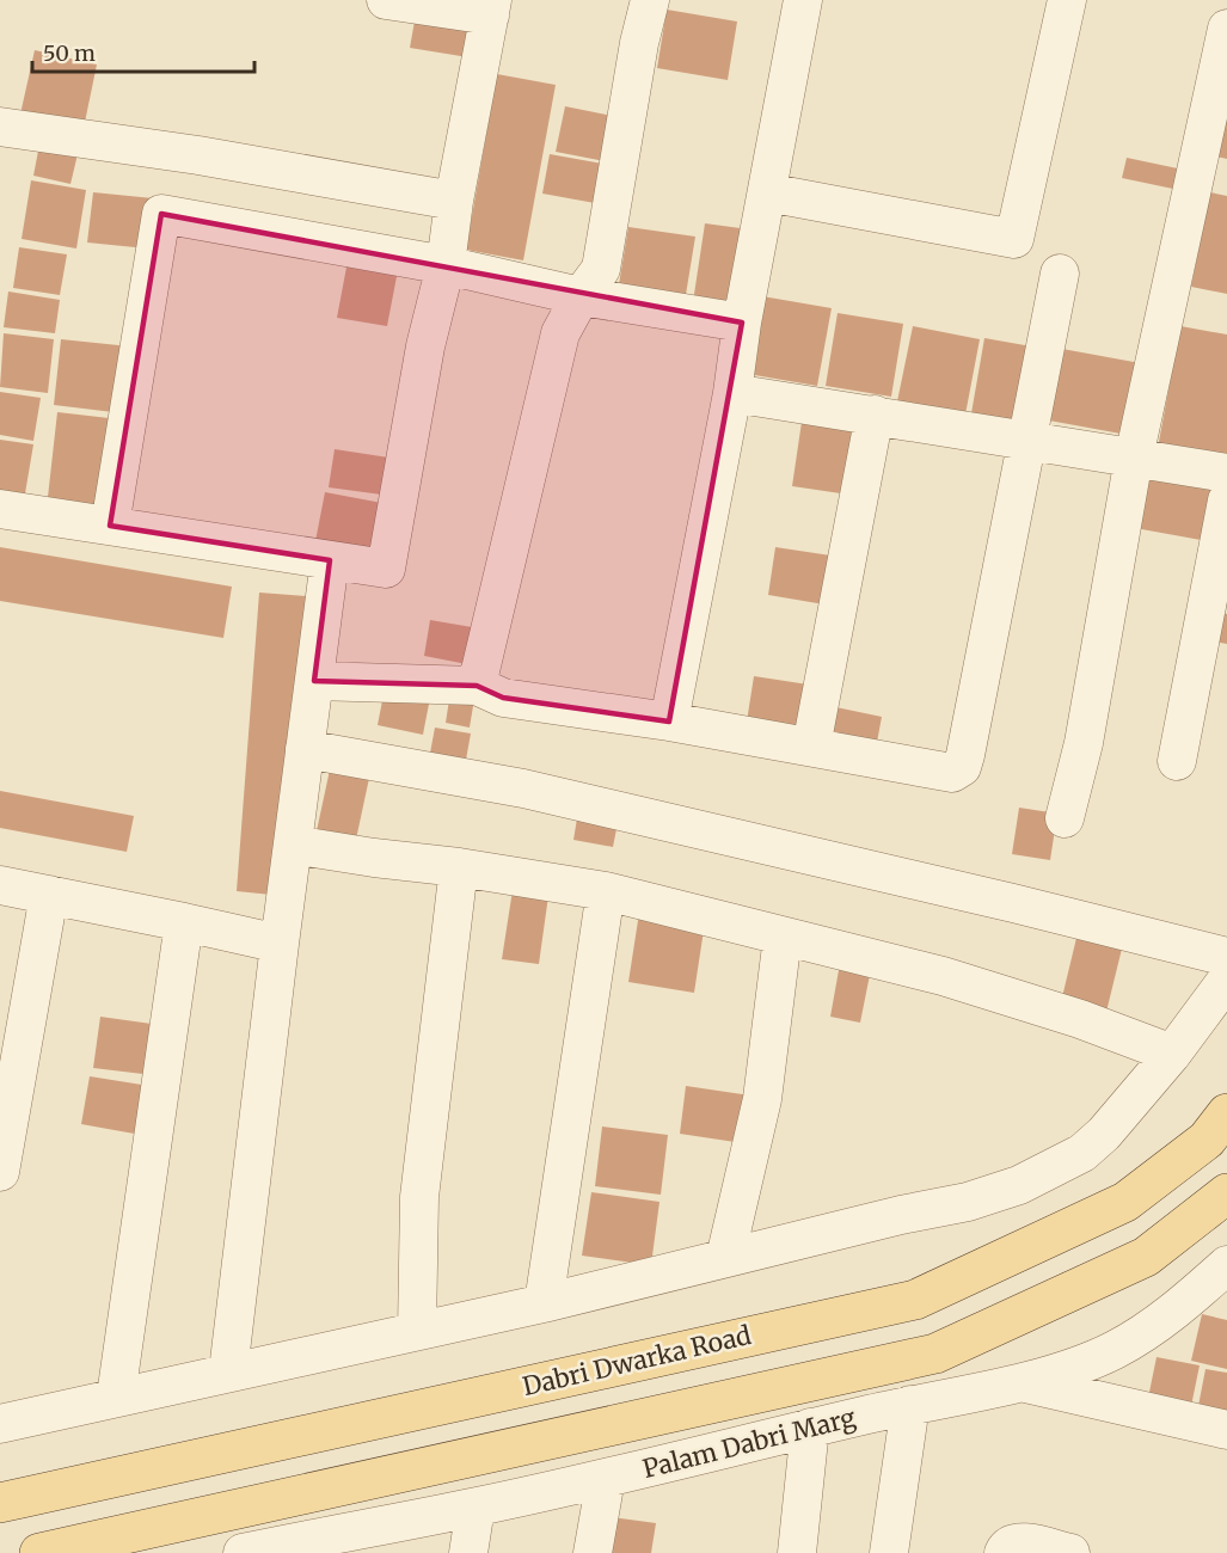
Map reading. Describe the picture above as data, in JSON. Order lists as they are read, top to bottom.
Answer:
{
  "streets": {
    "main road": ["Dabri Dwarka Road"],
    "street": ["Palam Dabri Marg"]
  },
  "scale_bar": "50 m"
}
